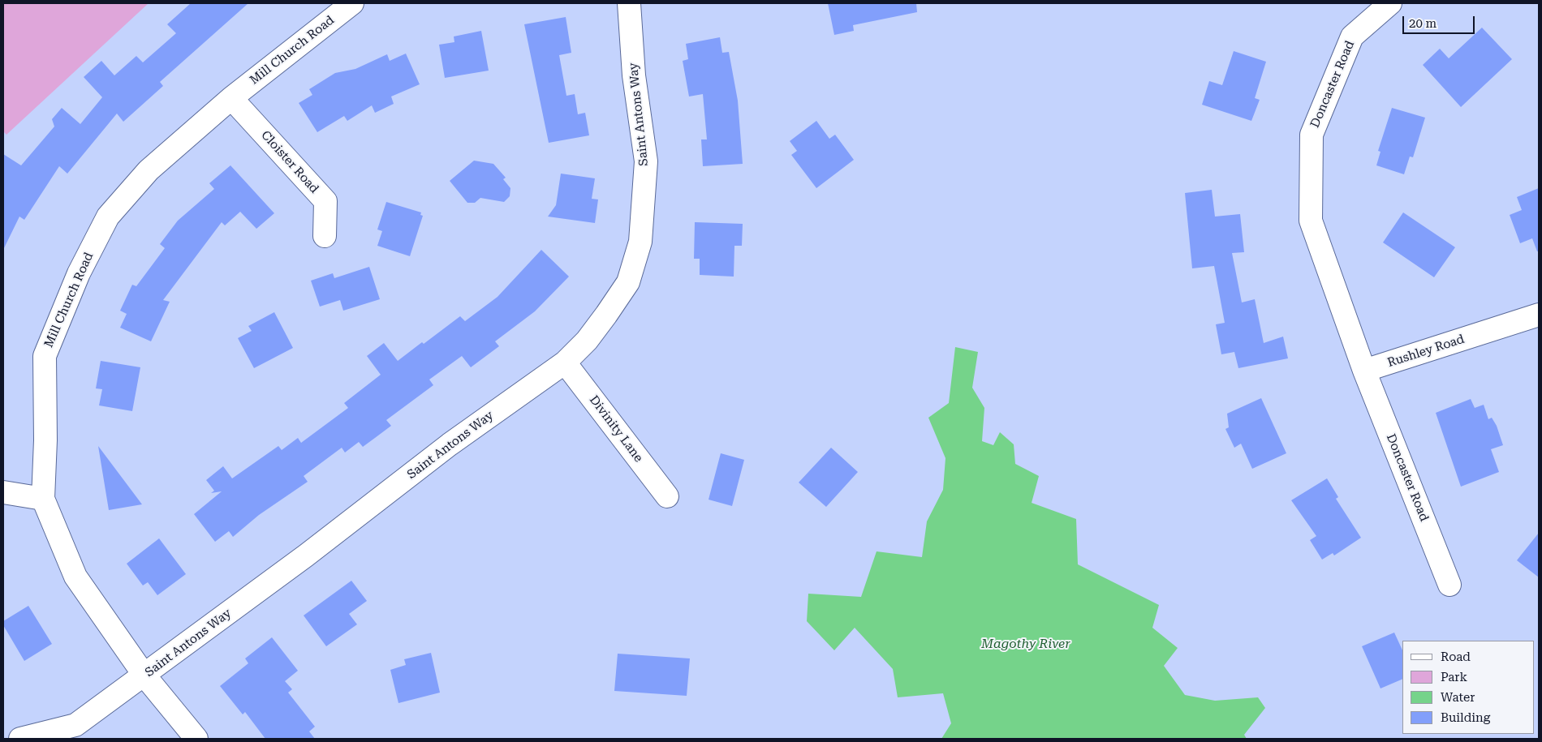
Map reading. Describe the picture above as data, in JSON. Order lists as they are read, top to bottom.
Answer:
{
  "streets": {
    "street": [
      "Mill Church Road",
      "Doncaster Road",
      "Saint Antons Way",
      "Cloister Road",
      "Rushley Road",
      "Divinity Lane"
    ]
  },
  "crossings": [
    ["Mill Church Road", "Saint Antons Way"],
    ["Mill Church Road", "Cloister Road"],
    ["Doncaster Road", "Rushley Road"],
    ["Saint Antons Way", "Divinity Lane"]
  ],
  "water": ["Magothy River"],
  "legend": [
    "Road",
    "Park",
    "Water",
    "Building"
  ],
  "scale_bar": "20 m"
}
